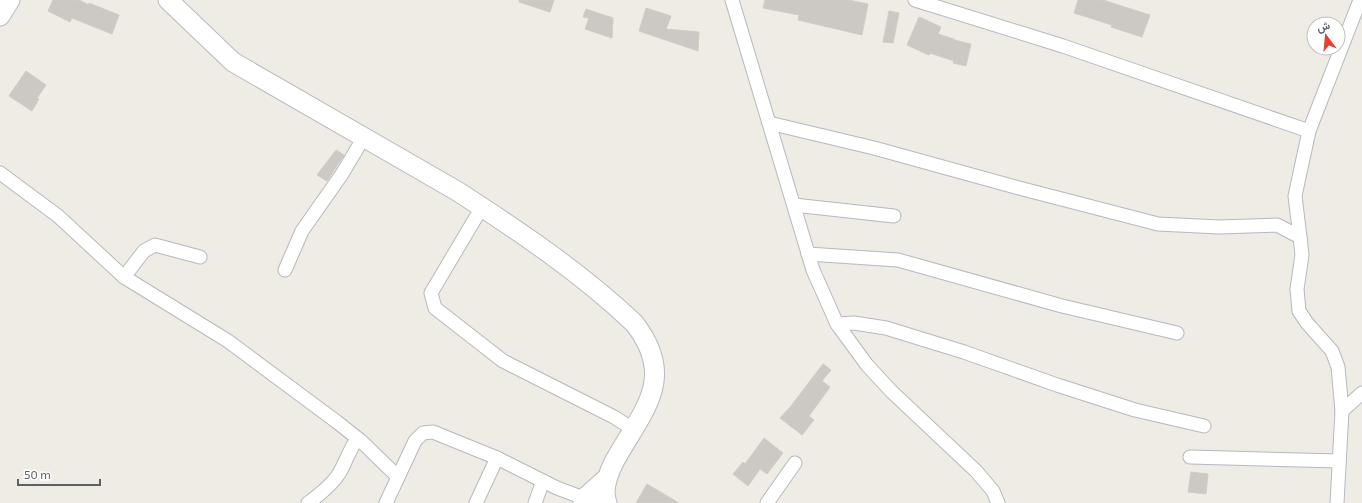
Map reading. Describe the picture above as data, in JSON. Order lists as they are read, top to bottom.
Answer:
{
  "scale_bar": "50 m",
  "north": "top"
}
